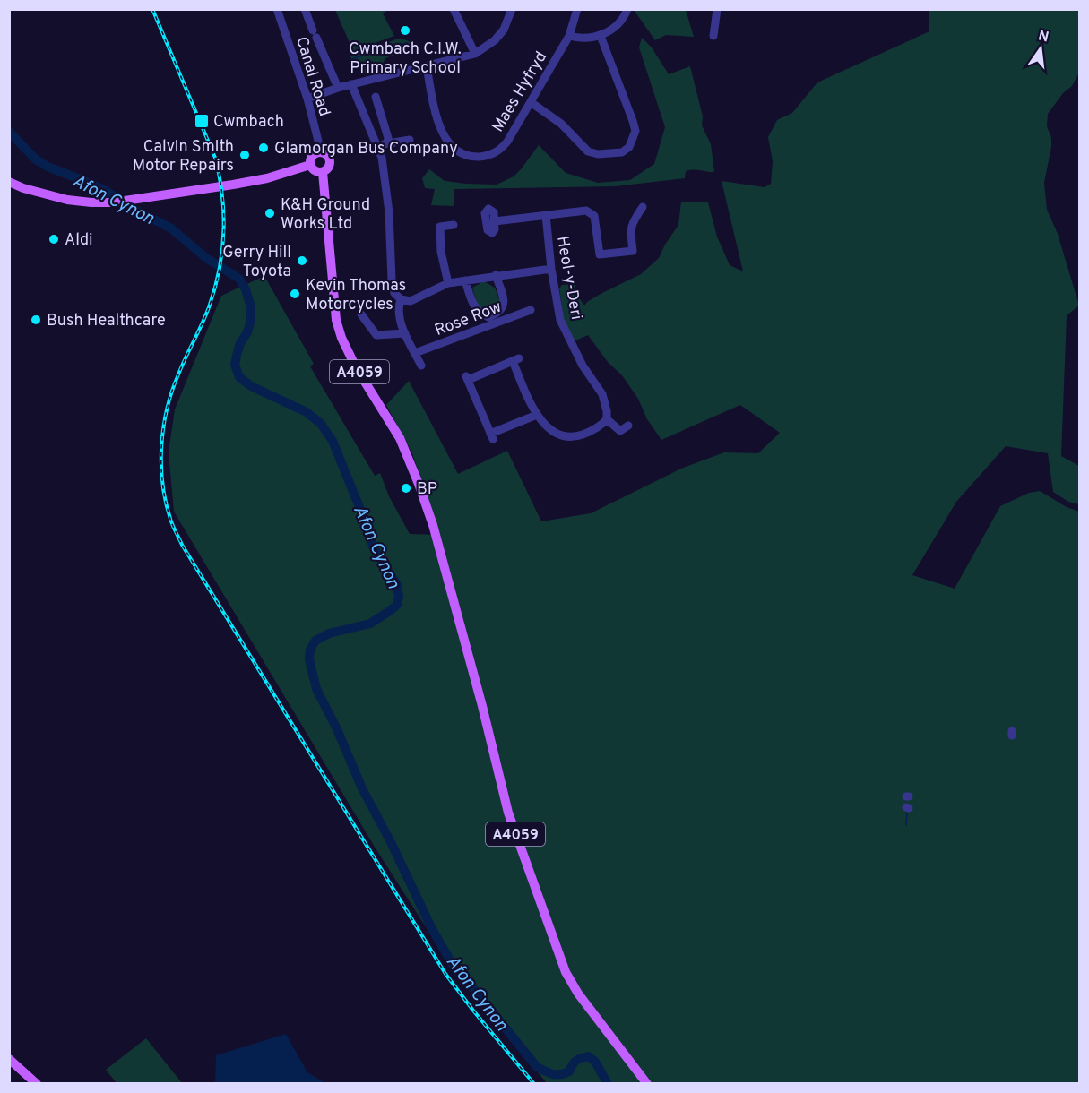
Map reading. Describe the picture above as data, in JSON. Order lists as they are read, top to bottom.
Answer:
{
  "streets": {
    "main road": ["A4059"],
    "street": [
      "Canal Road",
      "Maes Hyfryd",
      "Heol-y-Deri",
      "Rose Row"
    ]
  },
  "crossings": [
    ["Canal Road", "A4059"]
  ],
  "water": ["Afon Cynon"],
  "places": {
    "other": [
      "Cwmbach C.I.W. Primary School",
      "Glamorgan Bus Company",
      "Calvin Smith Motor Repairs",
      "K&H Ground Works Ltd",
      "Aldi",
      "Gerry Hill Toyota",
      "Kevin Thomas Motorcycles",
      "Bush Healthcare",
      "BP"
    ],
    "transit": ["Cwmbach"]
  },
  "north": "top"
}
